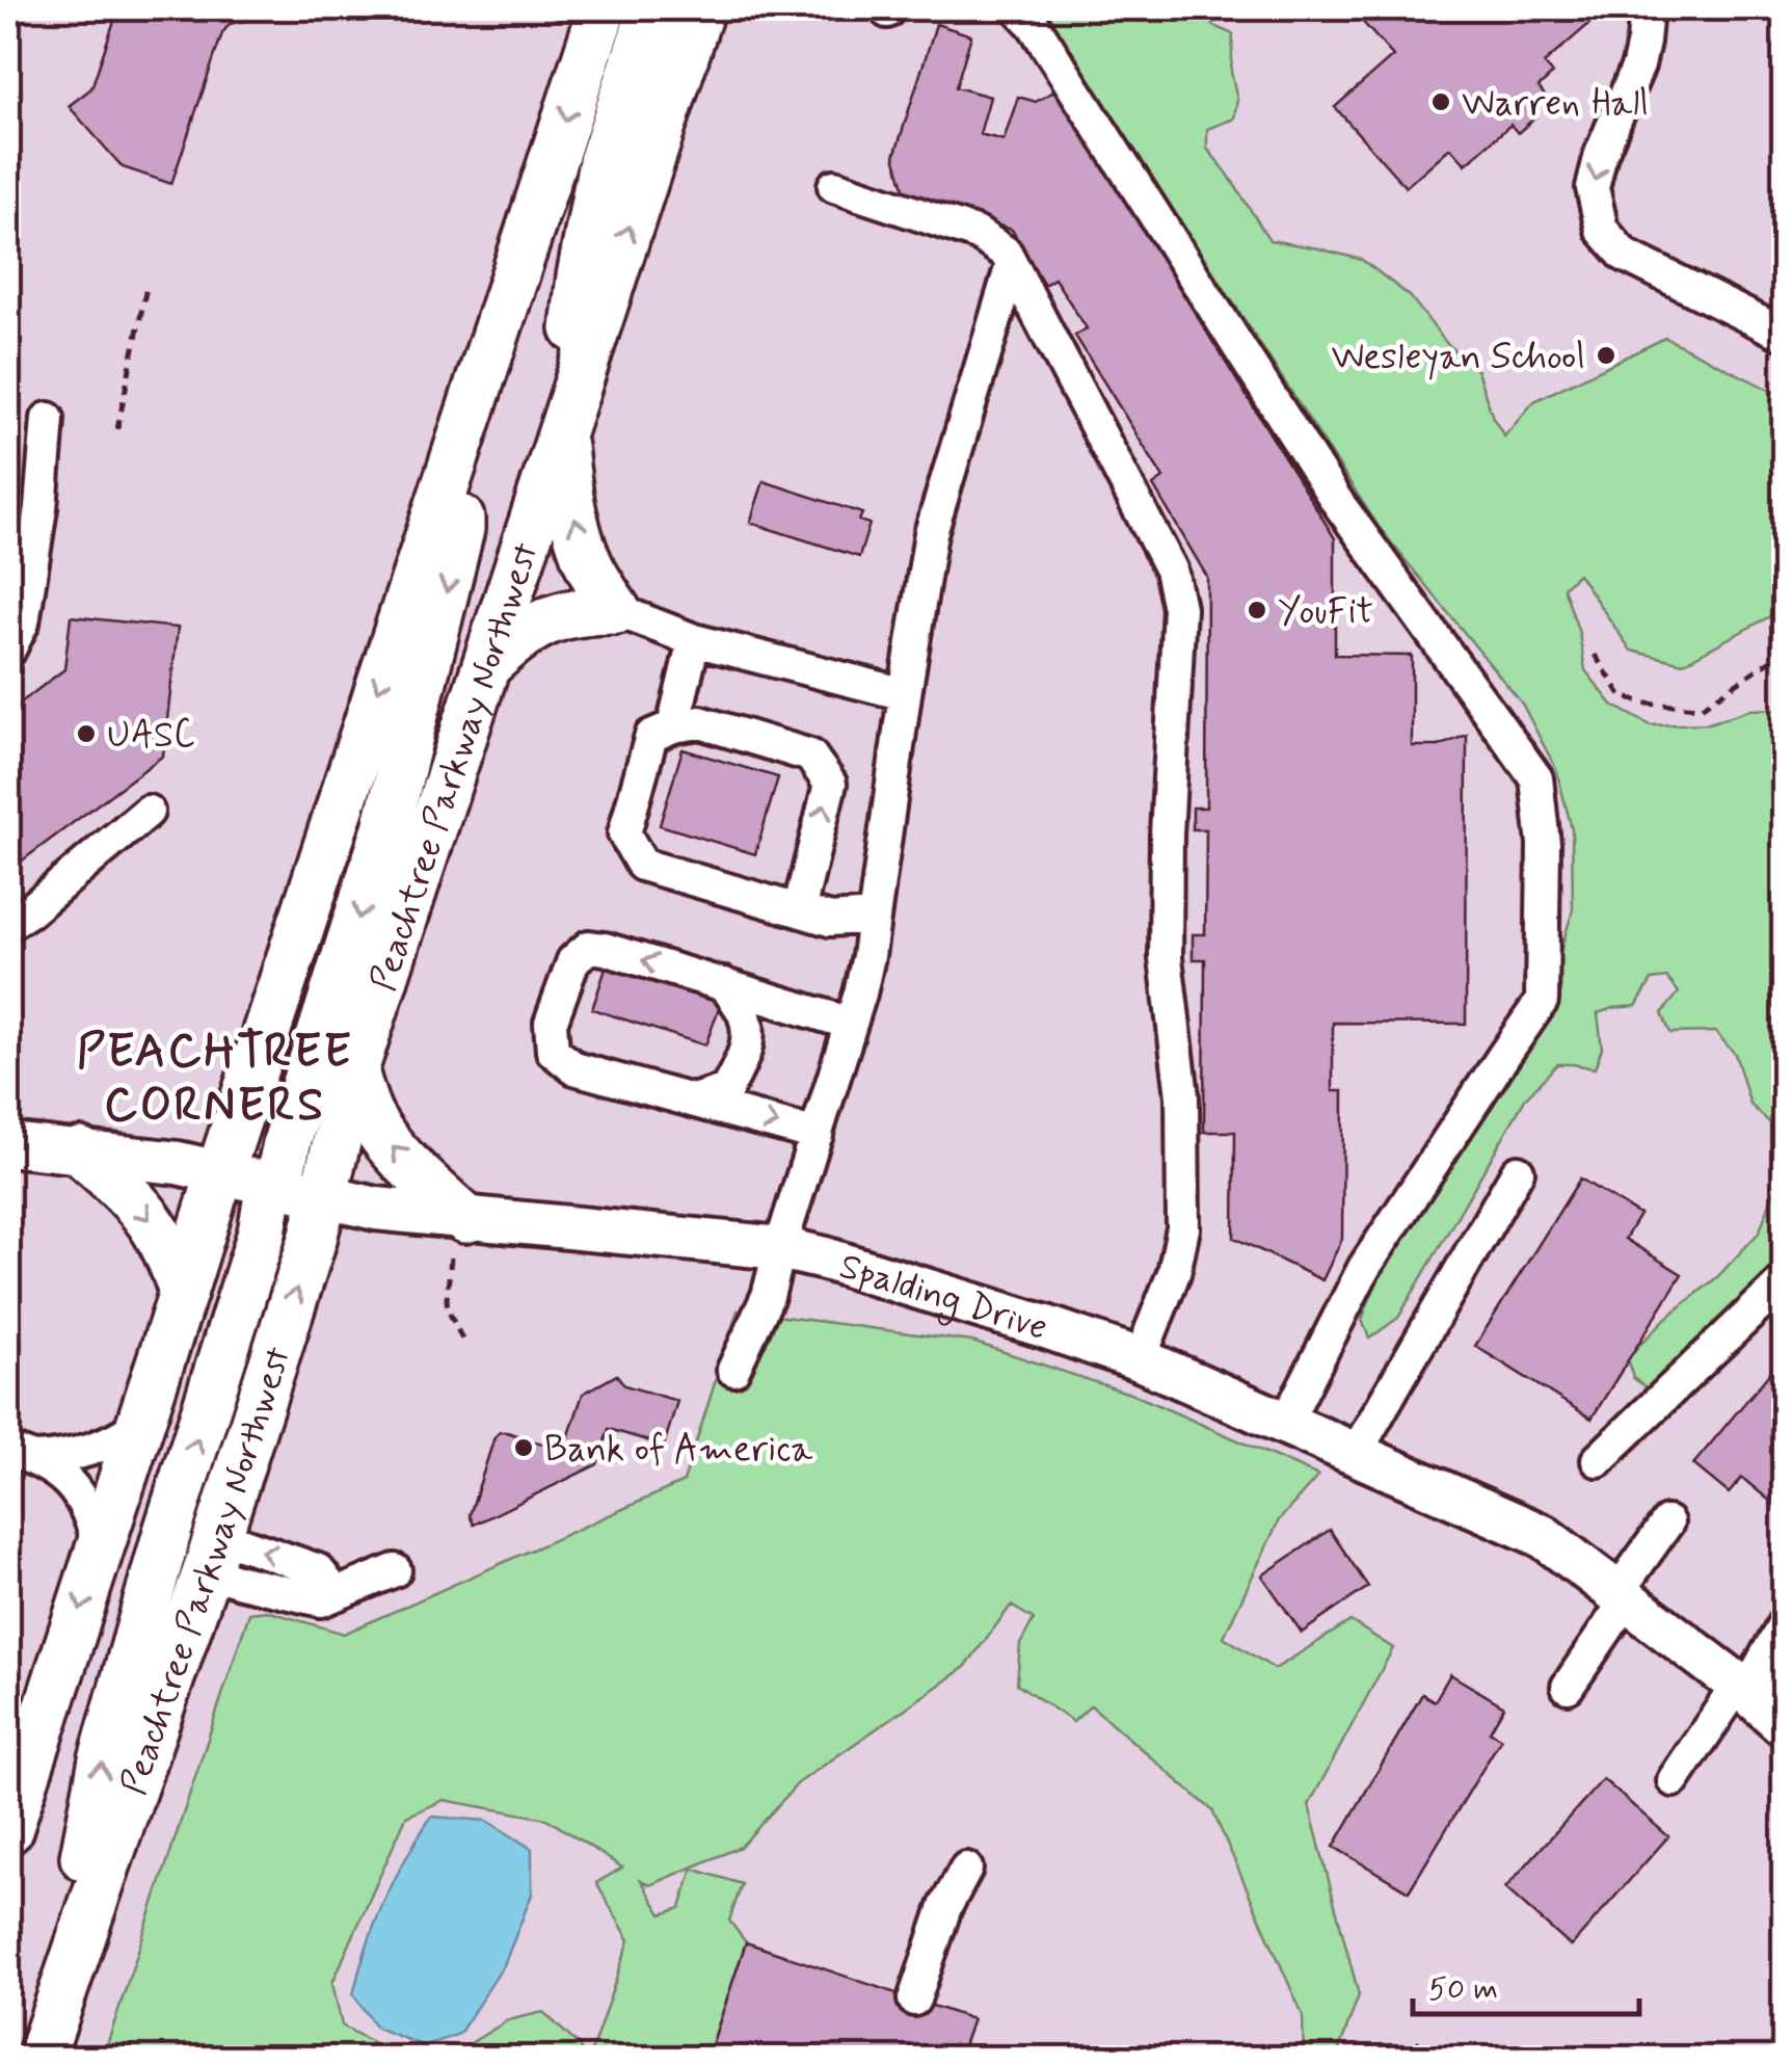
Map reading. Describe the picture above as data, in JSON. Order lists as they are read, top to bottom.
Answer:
{
  "streets": {
    "highway": ["Peachtree Parkway Northwest"],
    "main road": ["Spalding Drive"]
  },
  "crossings": [
    ["Peachtree Parkway Northwest", "Spalding Drive"]
  ],
  "districts": ["PEACHTREE CORNERS"],
  "places": [
    "Warren Hall",
    "Wesleyan School",
    "YouFit",
    "UASC",
    "Bank of America"
  ],
  "scale_bar": "50 m"
}
